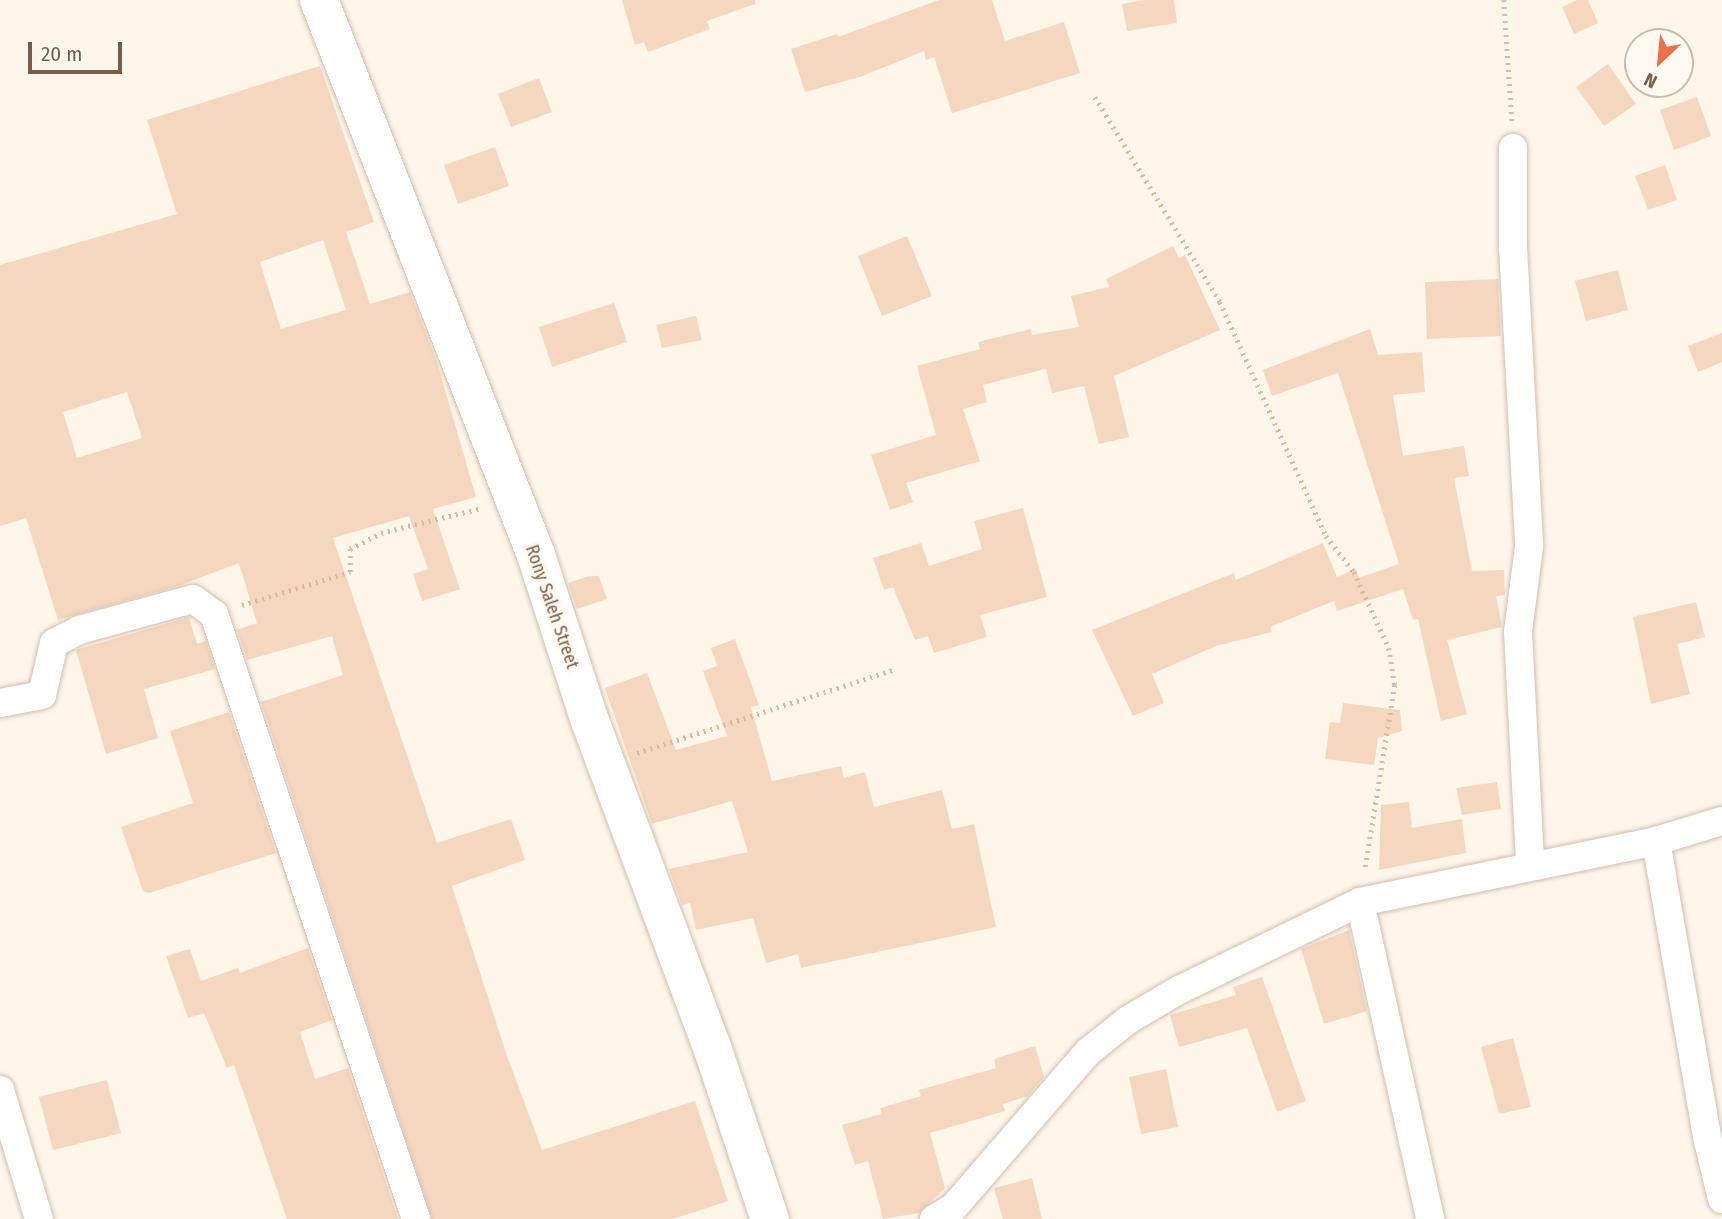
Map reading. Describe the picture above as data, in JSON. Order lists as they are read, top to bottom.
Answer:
{
  "streets": {
    "street": ["Rony Saleh Street"]
  },
  "scale_bar": "20 m",
  "north": "bottom left"
}
